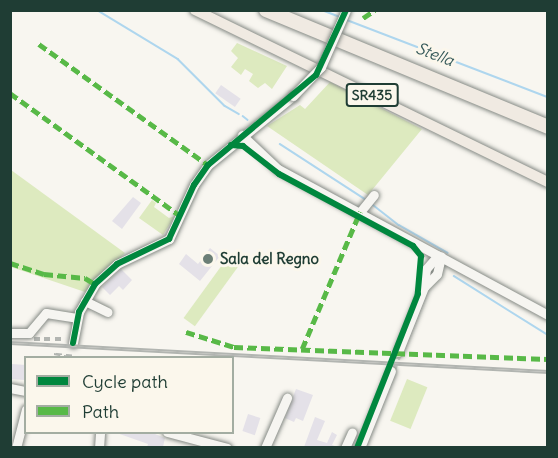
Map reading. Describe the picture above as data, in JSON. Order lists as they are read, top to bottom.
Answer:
{
  "streets": {
    "main road": ["SR435"]
  },
  "water": ["Stella"],
  "places": ["Sala del Regno"],
  "legend": ["Cycle path", "Path"]
}
